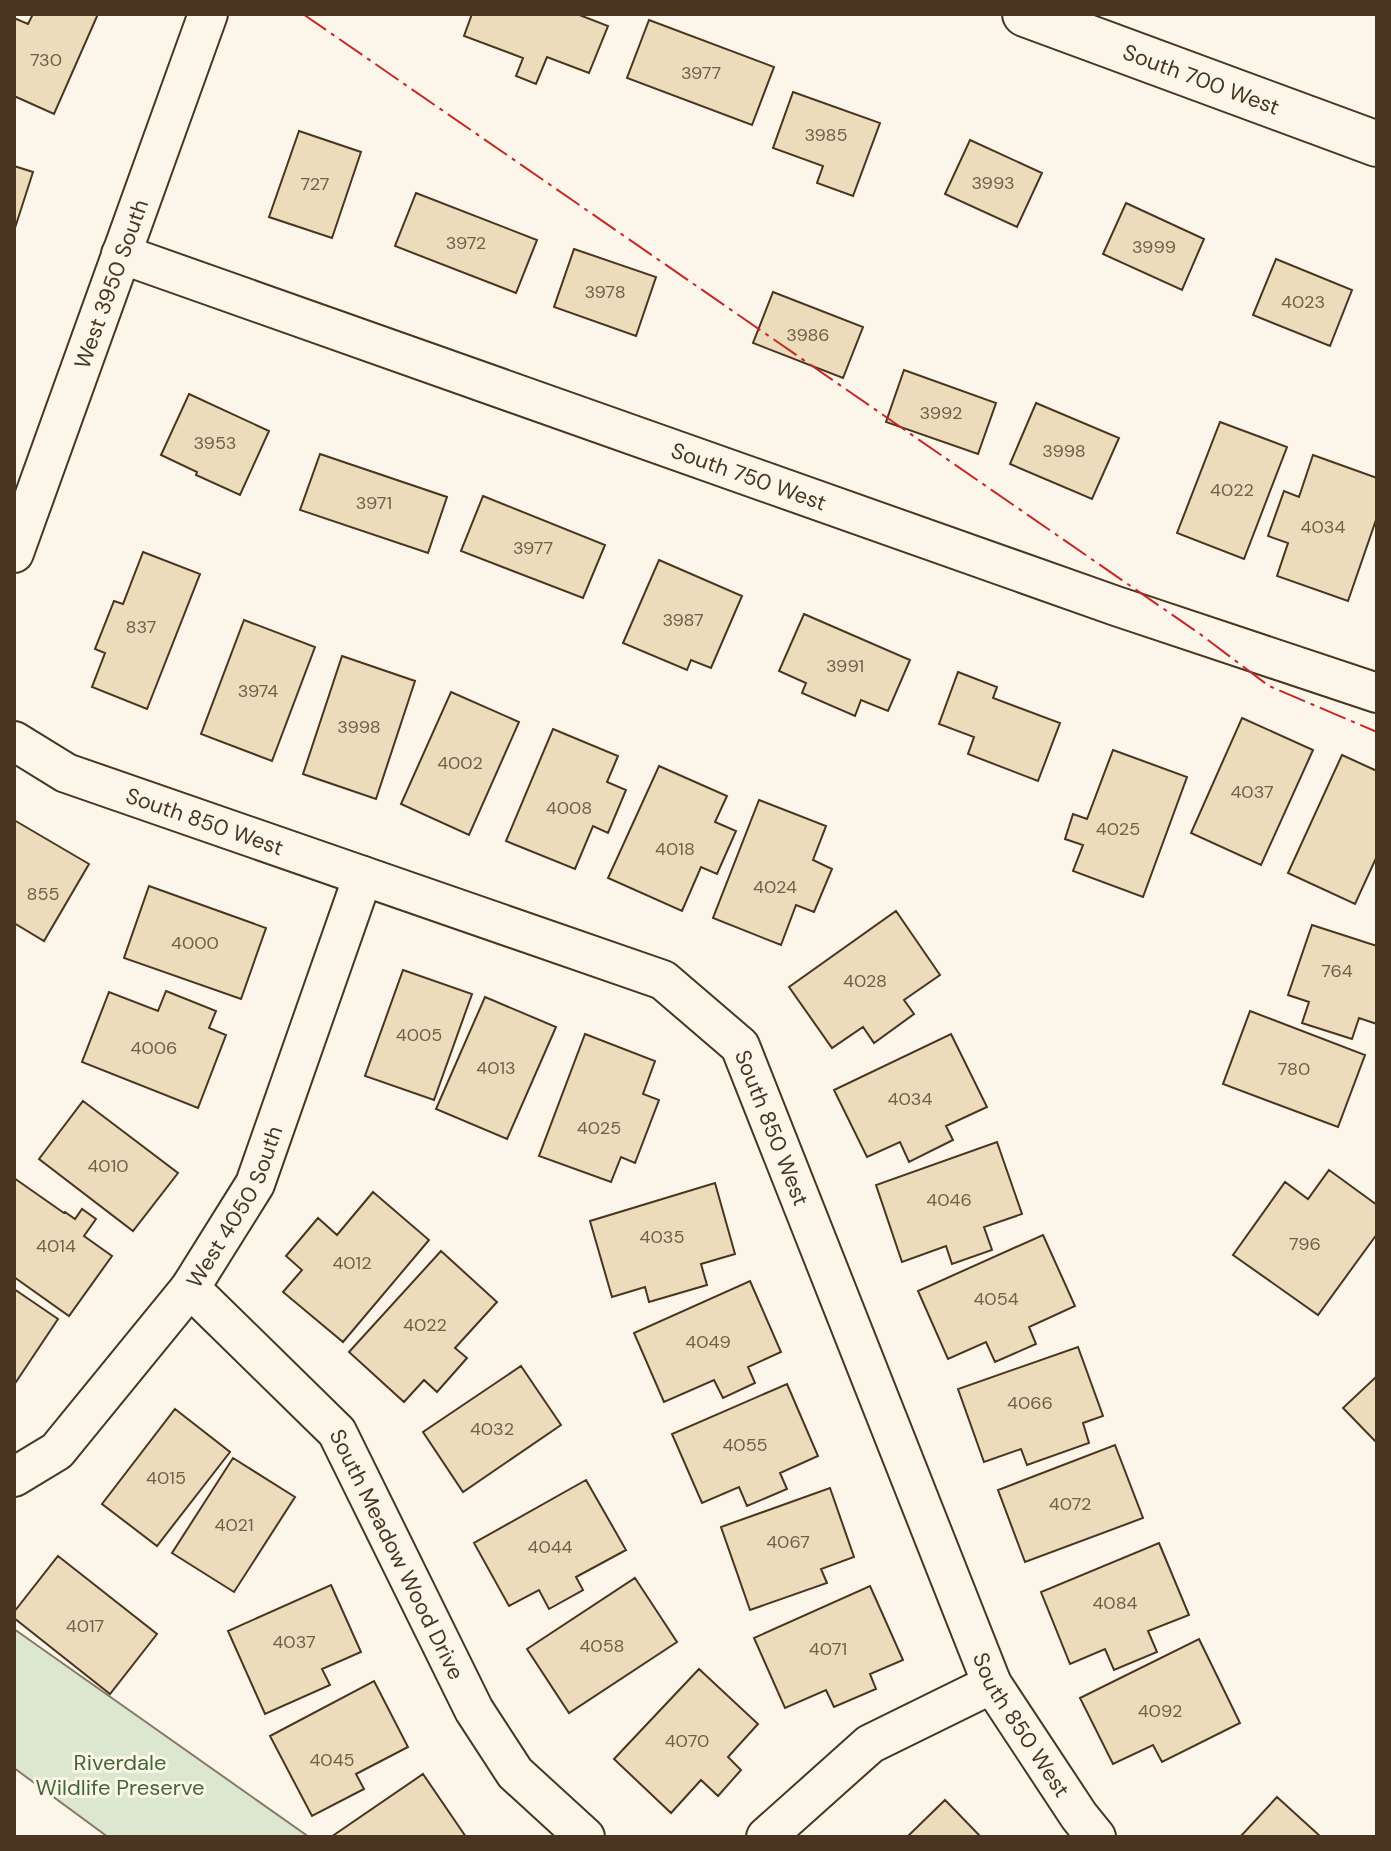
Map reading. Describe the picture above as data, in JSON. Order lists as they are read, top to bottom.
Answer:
{
  "streets": {
    "street": [
      "South 700 West",
      "West 3950 South",
      "South 750 West",
      "South 850 West",
      "West 4050 South",
      "South Meadow Wood Drive"
    ]
  },
  "crossings": [
    ["West 3950 South", "South 750 West"],
    ["South 850 West", "West 4050 South"],
    ["West 4050 South", "South Meadow Wood Drive"]
  ],
  "parks": ["Riverdale Wildlife Preserve"],
  "house_numbers": [
    "730",
    "3977",
    "3985",
    "3993",
    "727",
    "3972",
    "3999",
    "3978",
    "4023",
    "3986",
    "3992",
    "3953",
    "3998",
    "4022",
    "3971",
    "4034",
    "3977",
    "3987",
    "837",
    "3991",
    "3974",
    "3998",
    "4002",
    "4037",
    "4008",
    "4025",
    "4018",
    "4024",
    "855",
    "4000",
    "764",
    "4028",
    "4005",
    "4006",
    "4013",
    "780",
    "4034",
    "4025",
    "4010",
    "4046",
    "4035",
    "796",
    "4014",
    "4012",
    "4054",
    "4022",
    "4049",
    "4066",
    "4032",
    "4055",
    "4015",
    "4072",
    "4021",
    "4067",
    "4044",
    "4084",
    "4017",
    "4037",
    "4058",
    "4071",
    "4092",
    "4070",
    "4045"
  ]
}
